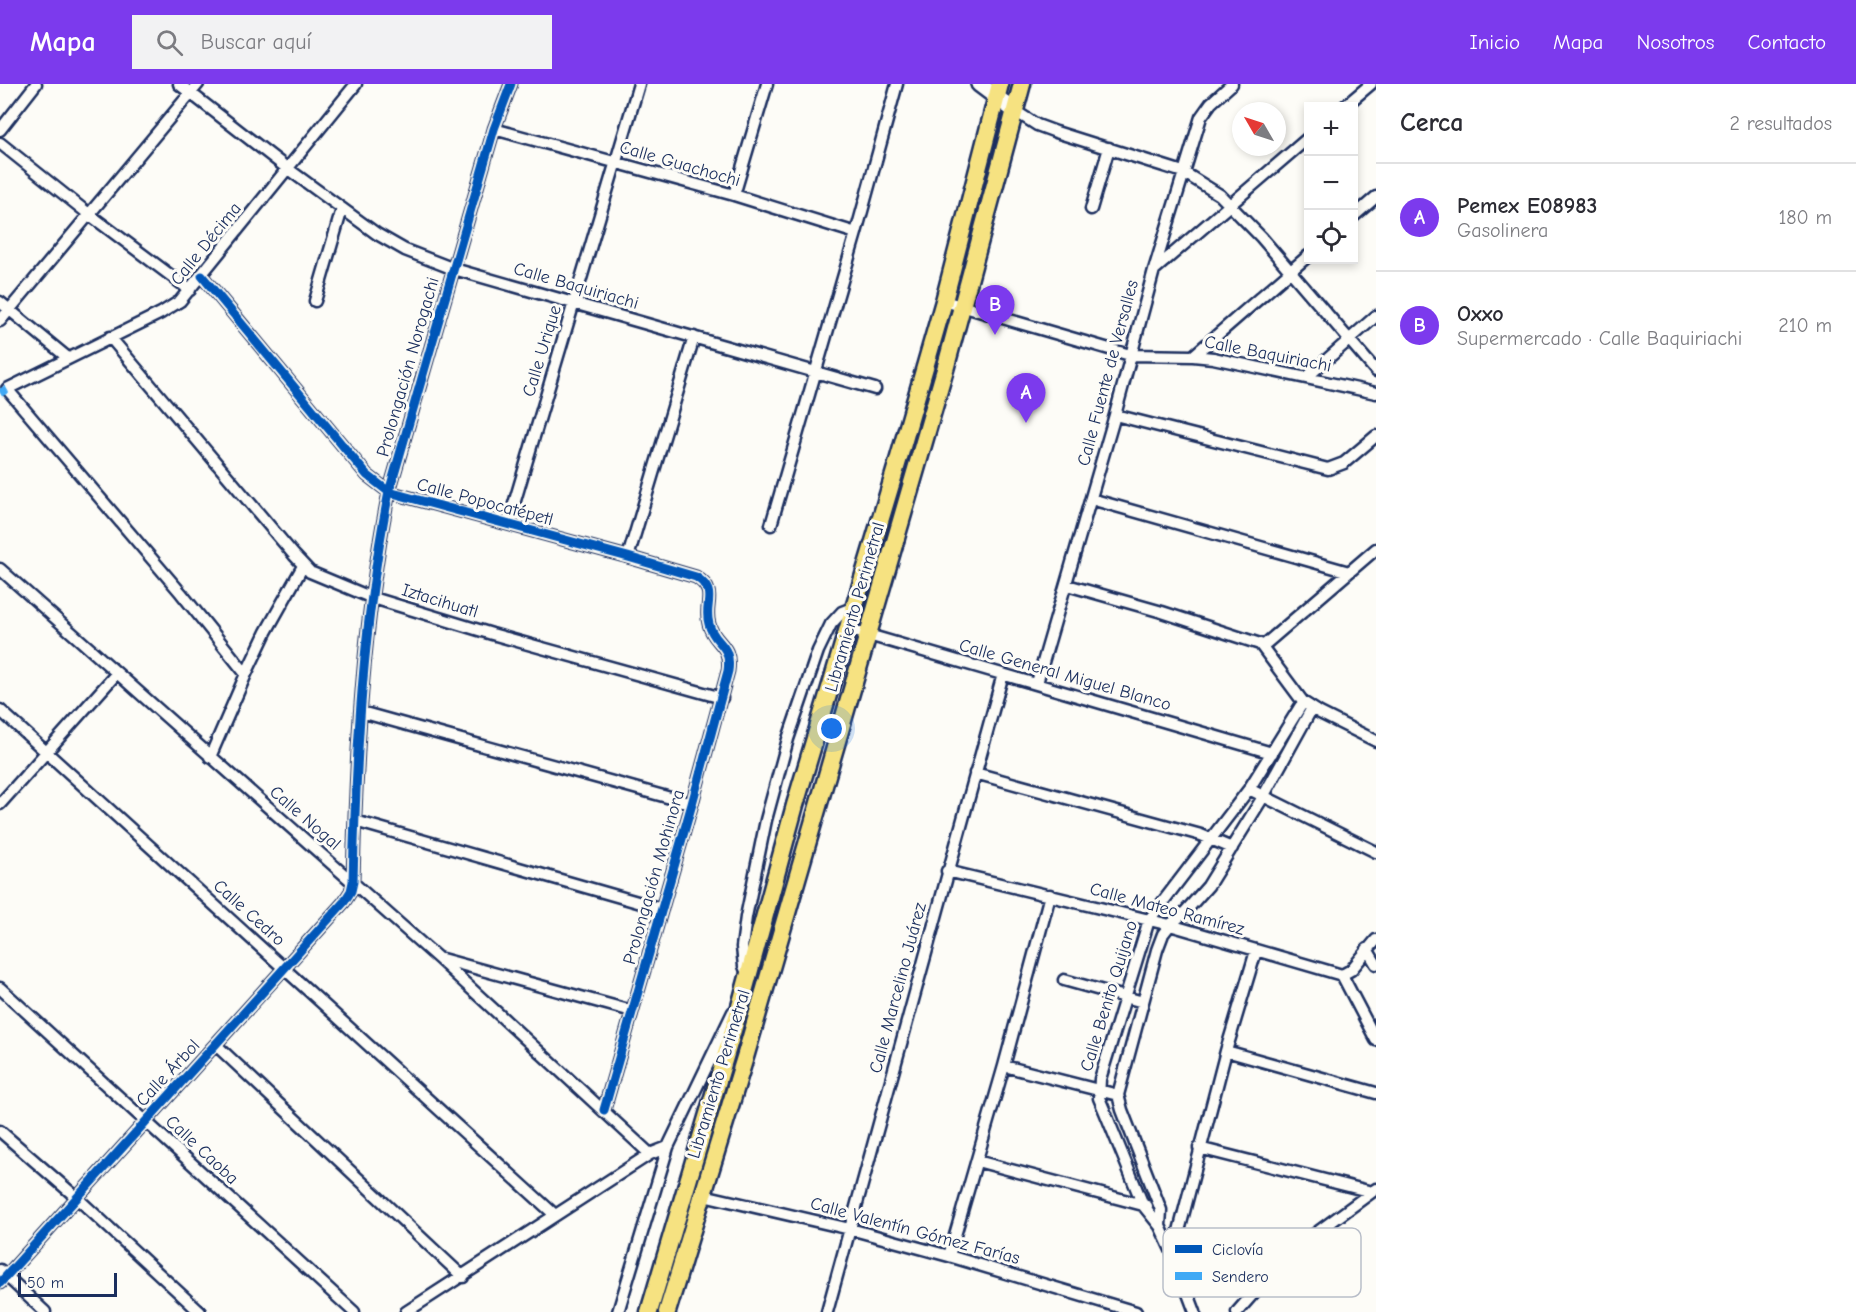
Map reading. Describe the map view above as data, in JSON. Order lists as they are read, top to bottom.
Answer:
{
  "streets": {
    "main road": ["Libramiento Perimetral"],
    "street": [
      "Calle Guachochi",
      "Calle Décima",
      "Calle Baquiriachi",
      "Calle Urique",
      "Prolongación Norogachi",
      "Calle Fuente de Versalles",
      "Calle Popocatépetl",
      "Iztacihuatl",
      "Calle General Miguel Blanco",
      "Calle Nogal",
      "Prolongación Mohinora",
      "Calle Mateo Ramírez",
      "Calle Cedro",
      "Calle Marcelino Juárez",
      "Calle Benito Quijano",
      "Calle Árbol",
      "Calle Caoba",
      "Calle Valentín Gómez Farías"
    ]
  },
  "crossings": [
    ["Calle Guachochi", "Calle Urique"],
    ["Calle Guachochi", "Prolongación Norogachi"],
    ["Calle Décima", "Calle Baquiriachi"],
    ["Calle Décima", "Calle Popocatépetl"],
    ["Calle Décima", "Iztacihuatl"],
    ["Calle Baquiriachi", "Calle Urique"],
    ["Calle Baquiriachi", "Prolongación Norogachi"],
    ["Calle Baquiriachi", "Calle Fuente de Versalles"],
    ["Calle Baquiriachi", "Libramiento Perimetral"],
    ["Calle Urique", "Calle Popocatépetl"],
    ["Prolongación Norogachi", "Calle Popocatépetl"],
    ["Prolongación Norogachi", "Iztacihuatl"],
    ["Prolongación Norogachi", "Calle Nogal"],
    ["Prolongación Norogachi", "Calle Árbol"],
    ["Calle Fuente de Versalles", "Calle General Miguel Blanco"],
    ["Calle Popocatépetl", "Prolongación Mohinora"],
    ["Iztacihuatl", "Prolongación Mohinora"],
    ["Libramiento Perimetral", "Calle General Miguel Blanco"],
    ["Libramiento Perimetral", "Calle Valentín Gómez Farías"],
    ["Calle General Miguel Blanco", "Calle Marcelino Juárez"],
    ["Calle General Miguel Blanco", "Calle Benito Quijano"],
    ["Calle Nogal", "Prolongación Mohinora"],
    ["Calle Nogal", "Calle Árbol"],
    ["Calle Mateo Ramírez", "Calle Marcelino Juárez"],
    ["Calle Mateo Ramírez", "Calle Benito Quijano"],
    ["Calle Cedro", "Calle Árbol"],
    ["Calle Marcelino Juárez", "Calle Valentín Gómez Farías"],
    ["Calle Árbol", "Calle Caoba"]
  ],
  "legend": ["Ciclovía", "Sendero"],
  "scale_bar": "50 m",
  "north": "top left",
  "page": {
    "header": "Mapa",
    "search": "Buscar aquí",
    "nav": [
      "Inicio",
      "Mapa",
      "Nosotros",
      "Contacto"
    ],
    "heading": ["Cerca", "2 resultados"],
    "map_buttons": ["+", "−"],
    "list": [
      {
        "mark": "A",
        "name": "Pemex E08983",
        "note": "Gasolinera",
        "value": "180 m"
      },
      {
        "mark": "B",
        "name": "Oxxo",
        "note": "Supermercado · Calle Baquiriachi",
        "value": "210 m"
      }
    ],
    "pins": ["B", "A"],
    "scale": "50 m"
  }
}
